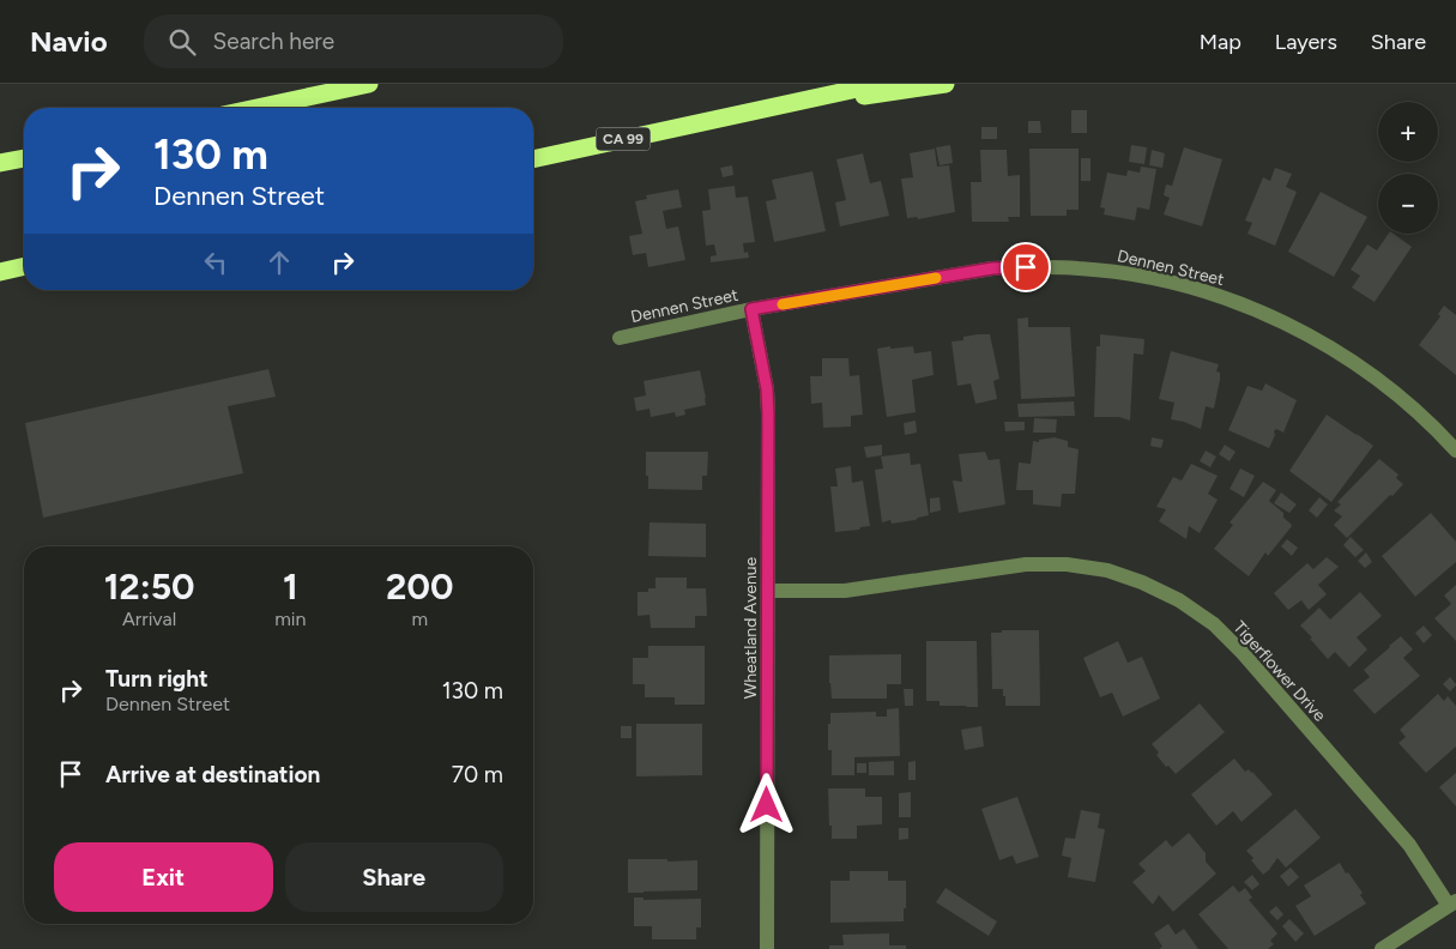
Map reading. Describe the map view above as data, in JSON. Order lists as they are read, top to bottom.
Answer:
{
  "streets": {
    "highway": ["CA 99"],
    "street": ["Dennen Street", "Wheatland Avenue", "Tigerflower Drive"]
  },
  "crossings": [
    ["Dennen Street", "Wheatland Avenue"],
    ["Wheatland Avenue", "Tigerflower Drive"]
  ],
  "page": {
    "header": "Navio",
    "search": "Search here",
    "nav": ["Map", "Layers", "Share"],
    "map_buttons": ["+", "−"],
    "turn": ["130 m", "Dennen Street"],
    "eta": [
      "12:50",
      "Arrival",
      "1",
      "min",
      "200",
      "m"
    ],
    "list": [
      {
        "name": "Turn right",
        "note": "Dennen Street",
        "value": "130 m"
      },
      {
        "name": "Arrive at destination",
        "value": "70 m"
      }
    ],
    "buttons": ["Exit", "Share"]
  }
}
